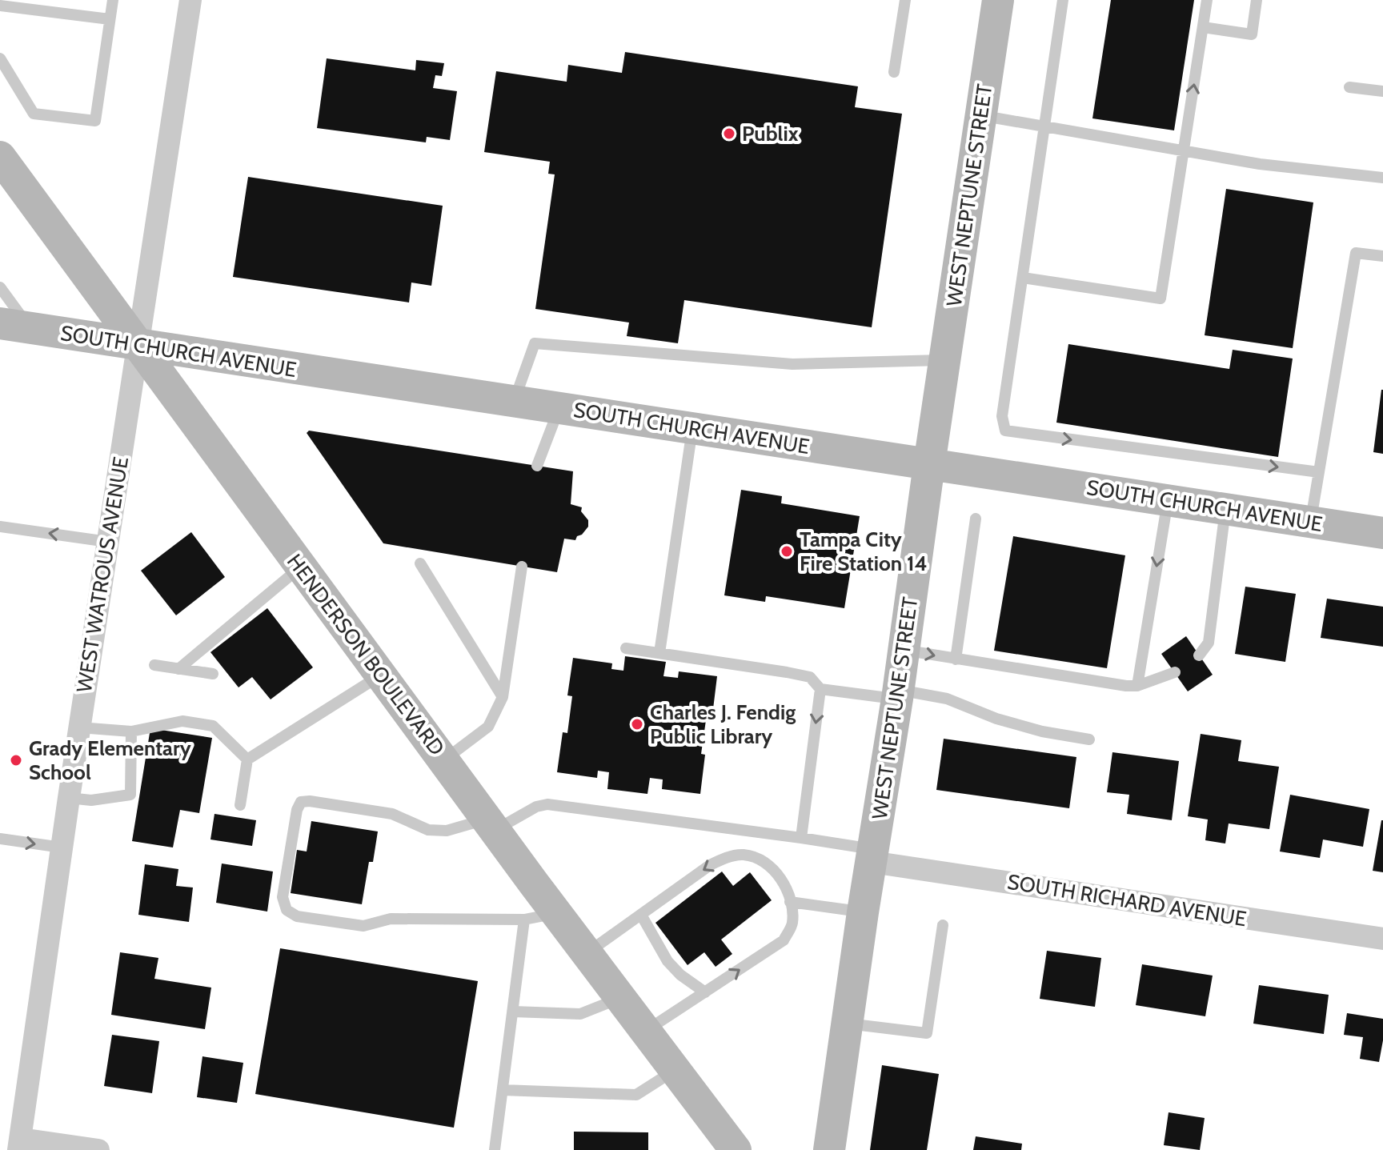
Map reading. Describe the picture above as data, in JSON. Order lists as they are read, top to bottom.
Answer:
{
  "streets": {
    "street": [
      "WEST NEPTUNE STREET",
      "SOUTH CHURCH AVENUE",
      "WEST WATROUS AVENUE",
      "HENDERSON BOULEVARD",
      "SOUTH RICHARD AVENUE"
    ]
  },
  "crossings": [
    ["WEST NEPTUNE STREET", "SOUTH CHURCH AVENUE"],
    ["WEST NEPTUNE STREET", "SOUTH RICHARD AVENUE"],
    ["SOUTH CHURCH AVENUE", "WEST WATROUS AVENUE"],
    ["SOUTH CHURCH AVENUE", "HENDERSON BOULEVARD"],
    ["WEST WATROUS AVENUE", "HENDERSON BOULEVARD"]
  ],
  "places": [
    "Publix",
    "Tampa City Fire Station 14",
    "Charles J. Fendig Public Library",
    "Grady Elementary School"
  ]
}
